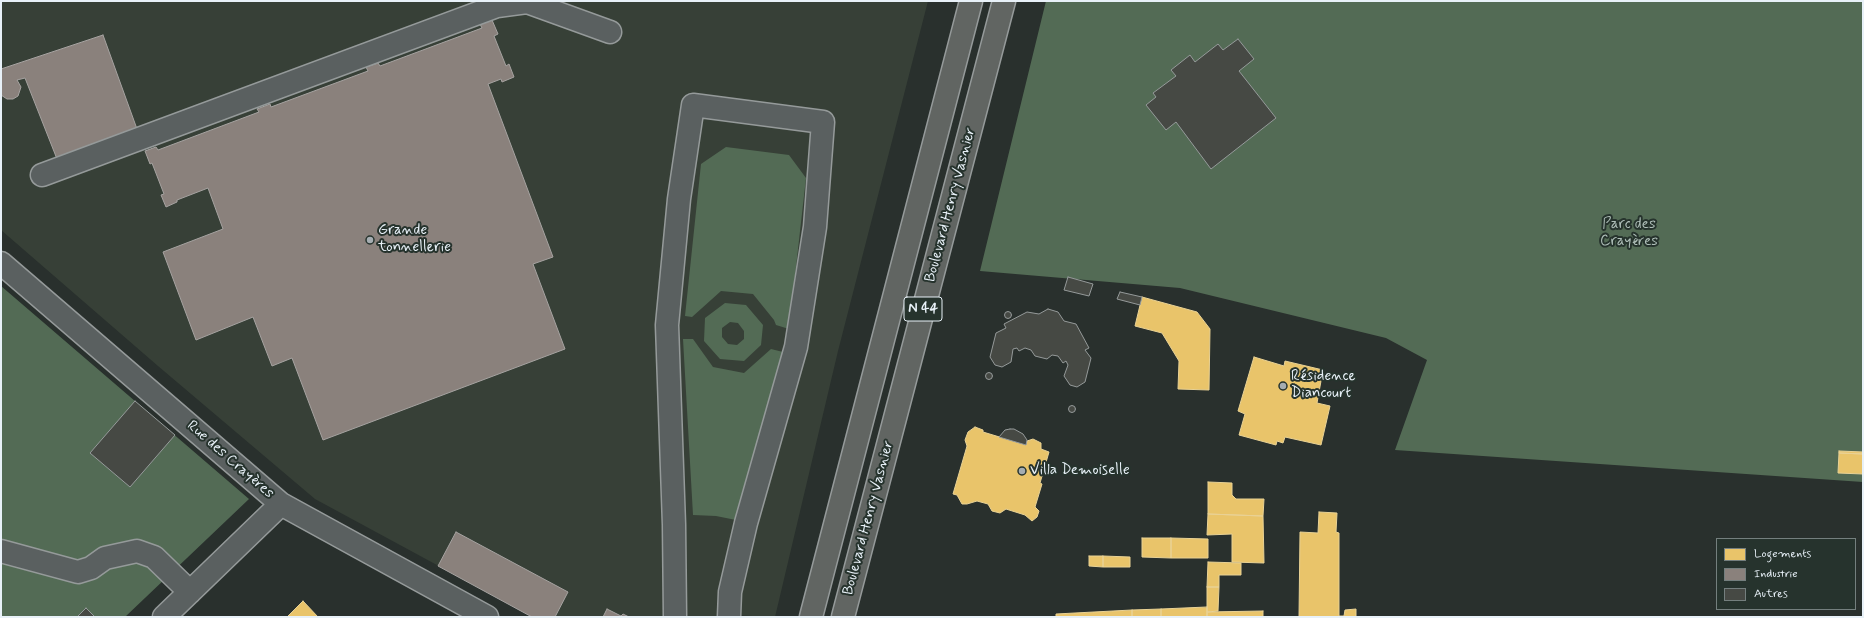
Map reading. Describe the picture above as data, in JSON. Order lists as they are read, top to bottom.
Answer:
{
  "streets": {
    "main road": ["Boulevard Henry Vasnier", "N 44"],
    "street": ["Rue des Crayères"]
  },
  "parks": ["Parc des Crayères"],
  "places": ["Grande tonnellerie", "Résidence Diancourt", "Villa Demoiselle"],
  "legend": ["Logements", "Industrie", "Autres"]
}
